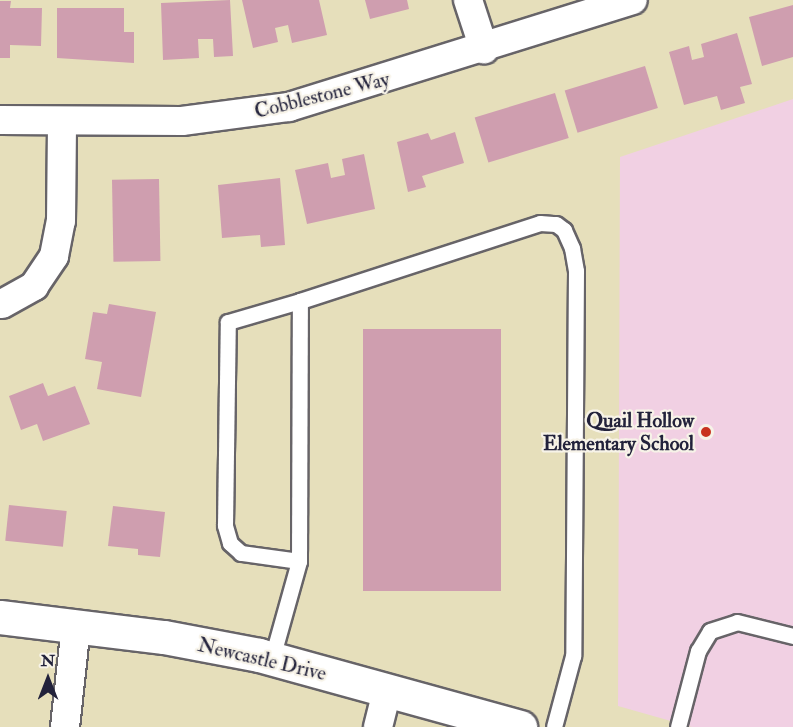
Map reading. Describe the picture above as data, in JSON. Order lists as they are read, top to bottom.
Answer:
{
  "streets": {
    "street": ["Cobblestone Way", "Newcastle Drive"]
  },
  "places": ["Quail Hollow Elementary School"],
  "north": "top"
}
